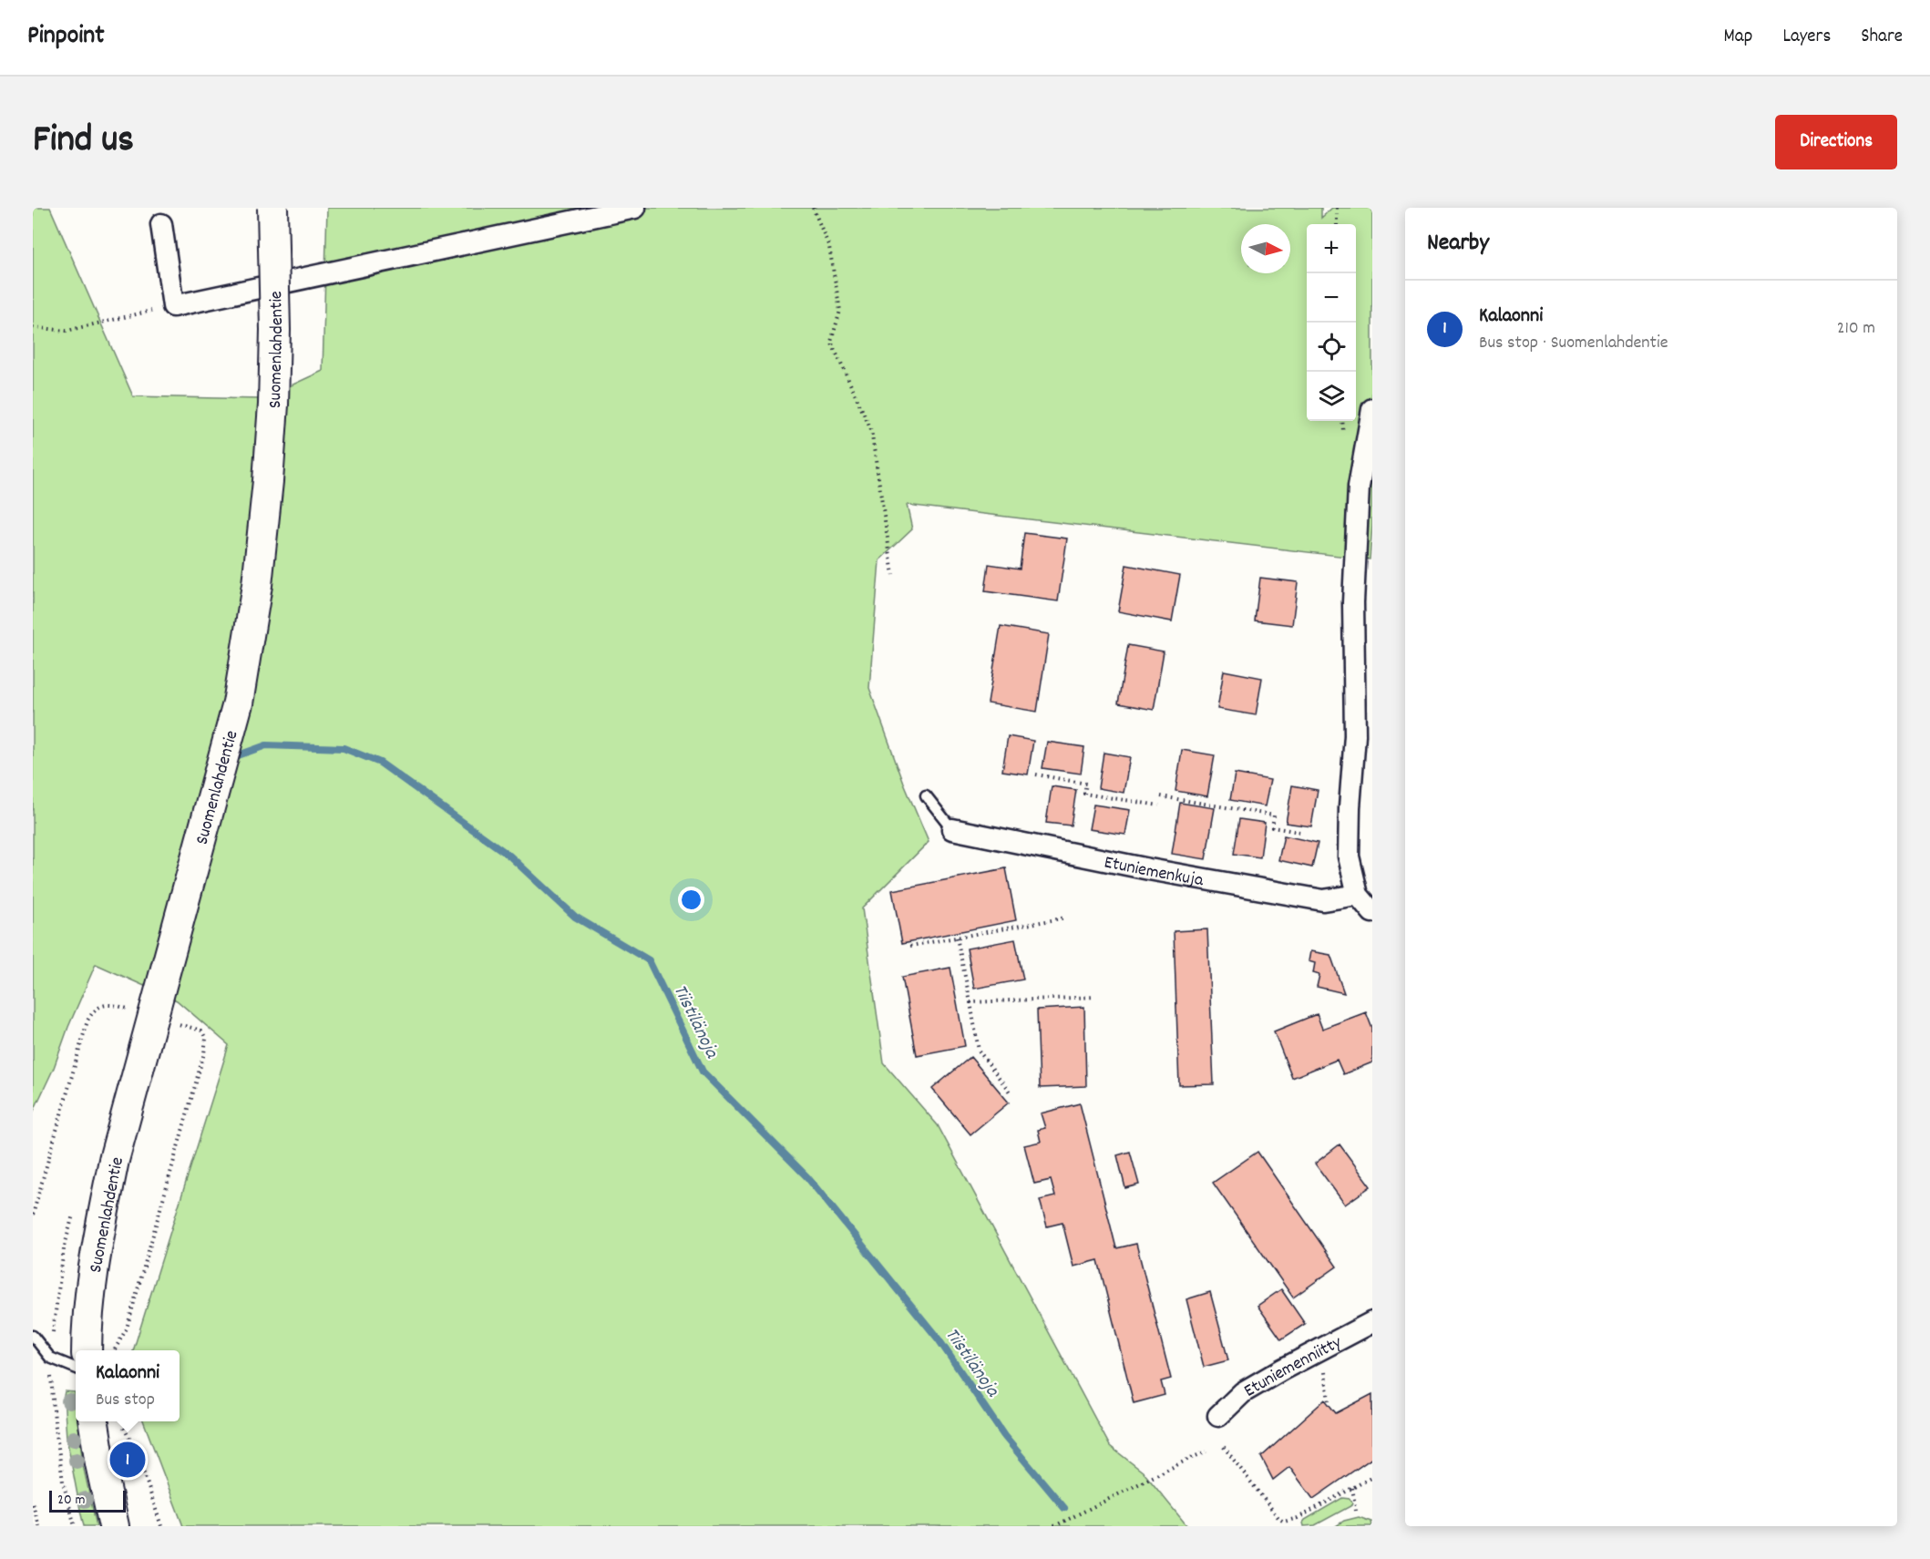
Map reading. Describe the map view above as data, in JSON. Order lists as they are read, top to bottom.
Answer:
{
  "streets": {
    "main road": ["Suomenlahdentie"],
    "street": ["Etuniemenkuja", "Etuniemenniitty"]
  },
  "water": ["Tiistilänoja"],
  "scale_bar": "20 m",
  "north": "right",
  "page": {
    "header": "Pinpoint",
    "nav": ["Map", "Layers", "Share"],
    "title": "Find us",
    "buttons": "Directions",
    "heading": "Nearby",
    "map_buttons": ["+", "−"],
    "list": [
      {
        "mark": "1",
        "name": "Kalaonni",
        "note": "Bus stop · Suomenlahdentie",
        "value": "210 m"
      }
    ],
    "popup": ["Kalaonni", "Bus stop"],
    "pins": "1",
    "scale": "20 m"
  }
}
